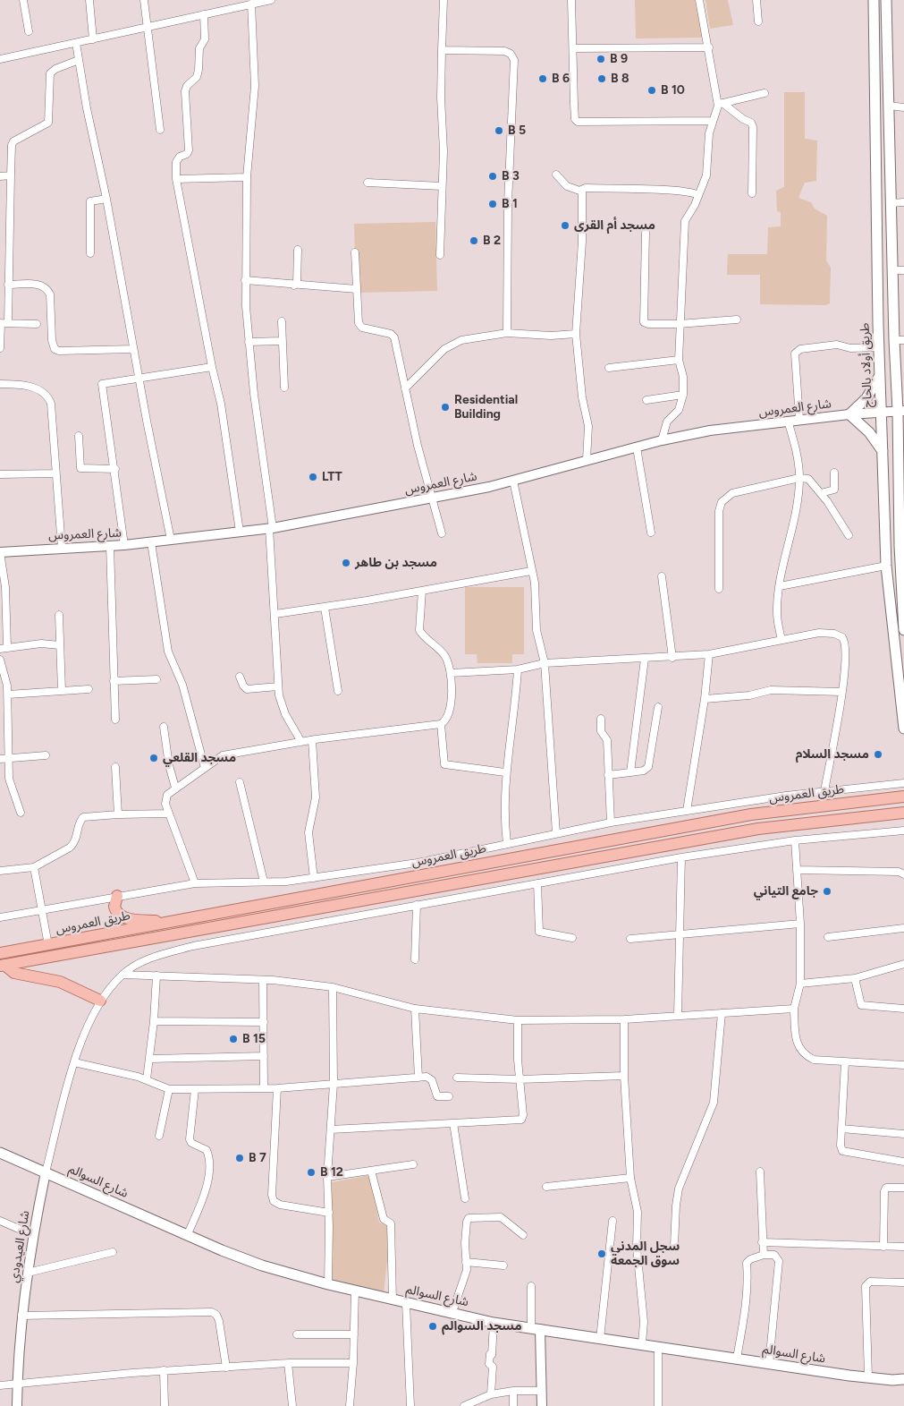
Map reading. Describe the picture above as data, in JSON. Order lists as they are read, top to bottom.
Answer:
{
  "streets": {
    "main road": ["طريق أولاد بالحاج", "طريق العمروس", "شارع السوالم"],
    "street": ["شارع العمروس", "شارع العيدودي"]
  },
  "crossings": [
    ["طريق أولاد بالحاج", "شارع العمروس"],
    ["شارع السوالم", "شارع العيدودي"]
  ],
  "places": [
    "B 9",
    "B 6",
    "B 8",
    "B 10",
    "B 5",
    "B 3",
    "B 1",
    "مسجد أم القرى",
    "B 2",
    "Residential Building",
    "LTT",
    "مسجد بن طاهر",
    "مسجد السلام",
    "مسجد القلعي",
    "جامع التياني",
    "B 15",
    "B 7",
    "B 12",
    "سجل المدني سوق الجمعة",
    "مسجد السوالم"
  ]
}
